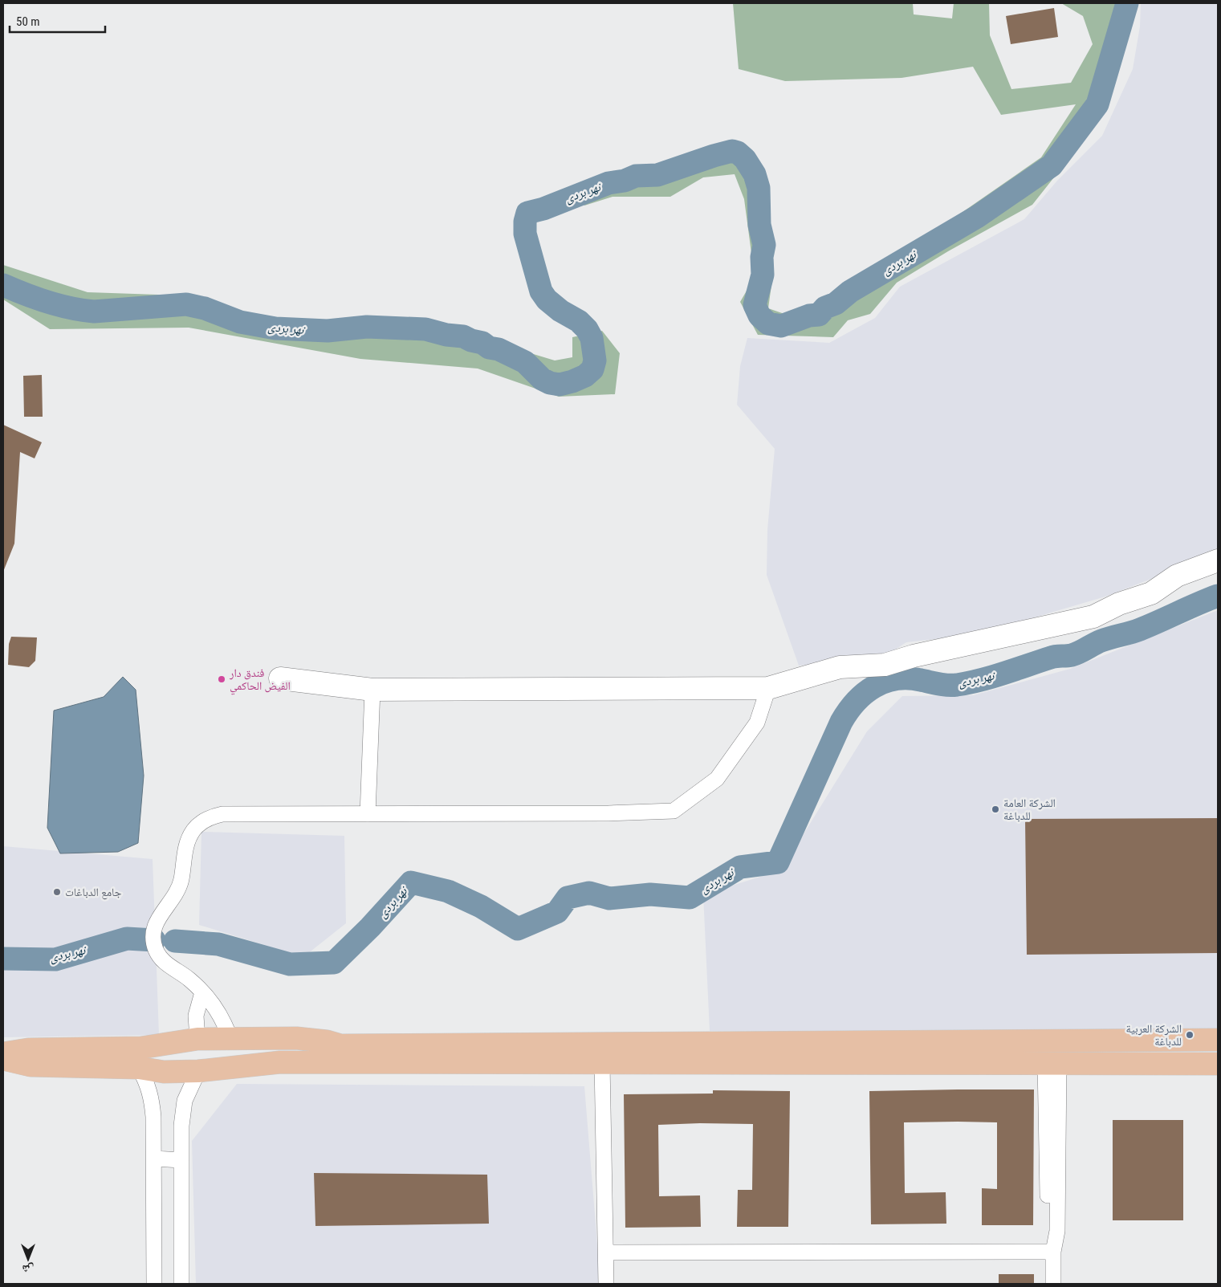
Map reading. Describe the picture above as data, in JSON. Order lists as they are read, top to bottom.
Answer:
{
  "water": ["نهر بردى"],
  "places": [
    "فندق دار الفيض الحاكمي",
    "الشركة العامة للدباغة",
    "جامع الدباغات",
    "الشركة العربية للدباغة"
  ],
  "scale_bar": "50 m",
  "north": "bottom"
}
